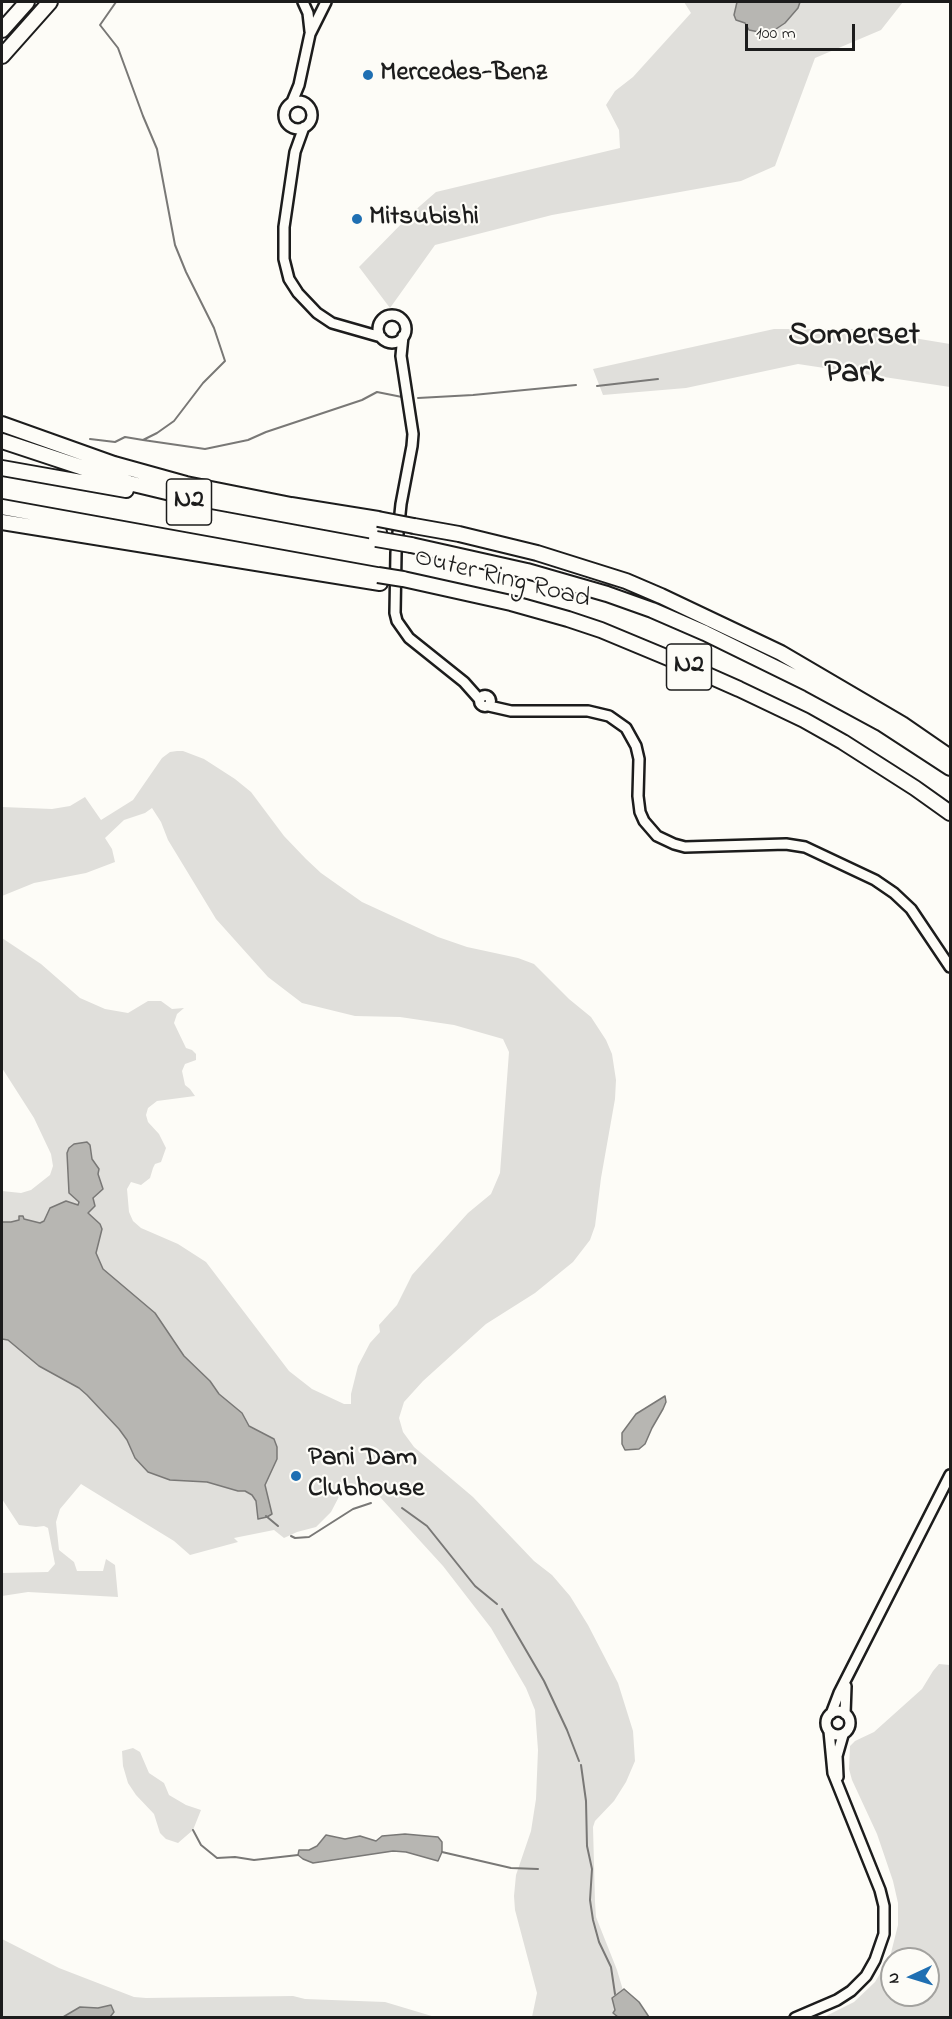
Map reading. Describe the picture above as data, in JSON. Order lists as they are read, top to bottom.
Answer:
{
  "streets": {
    "highway": ["N2", "Outer Ring Road"]
  },
  "districts": ["Somerset Park"],
  "places": ["Mercedes-Benz", "Mitsubishi", "Pani Dam Clubhouse"],
  "scale_bar": "100 m",
  "north": "left"
}
